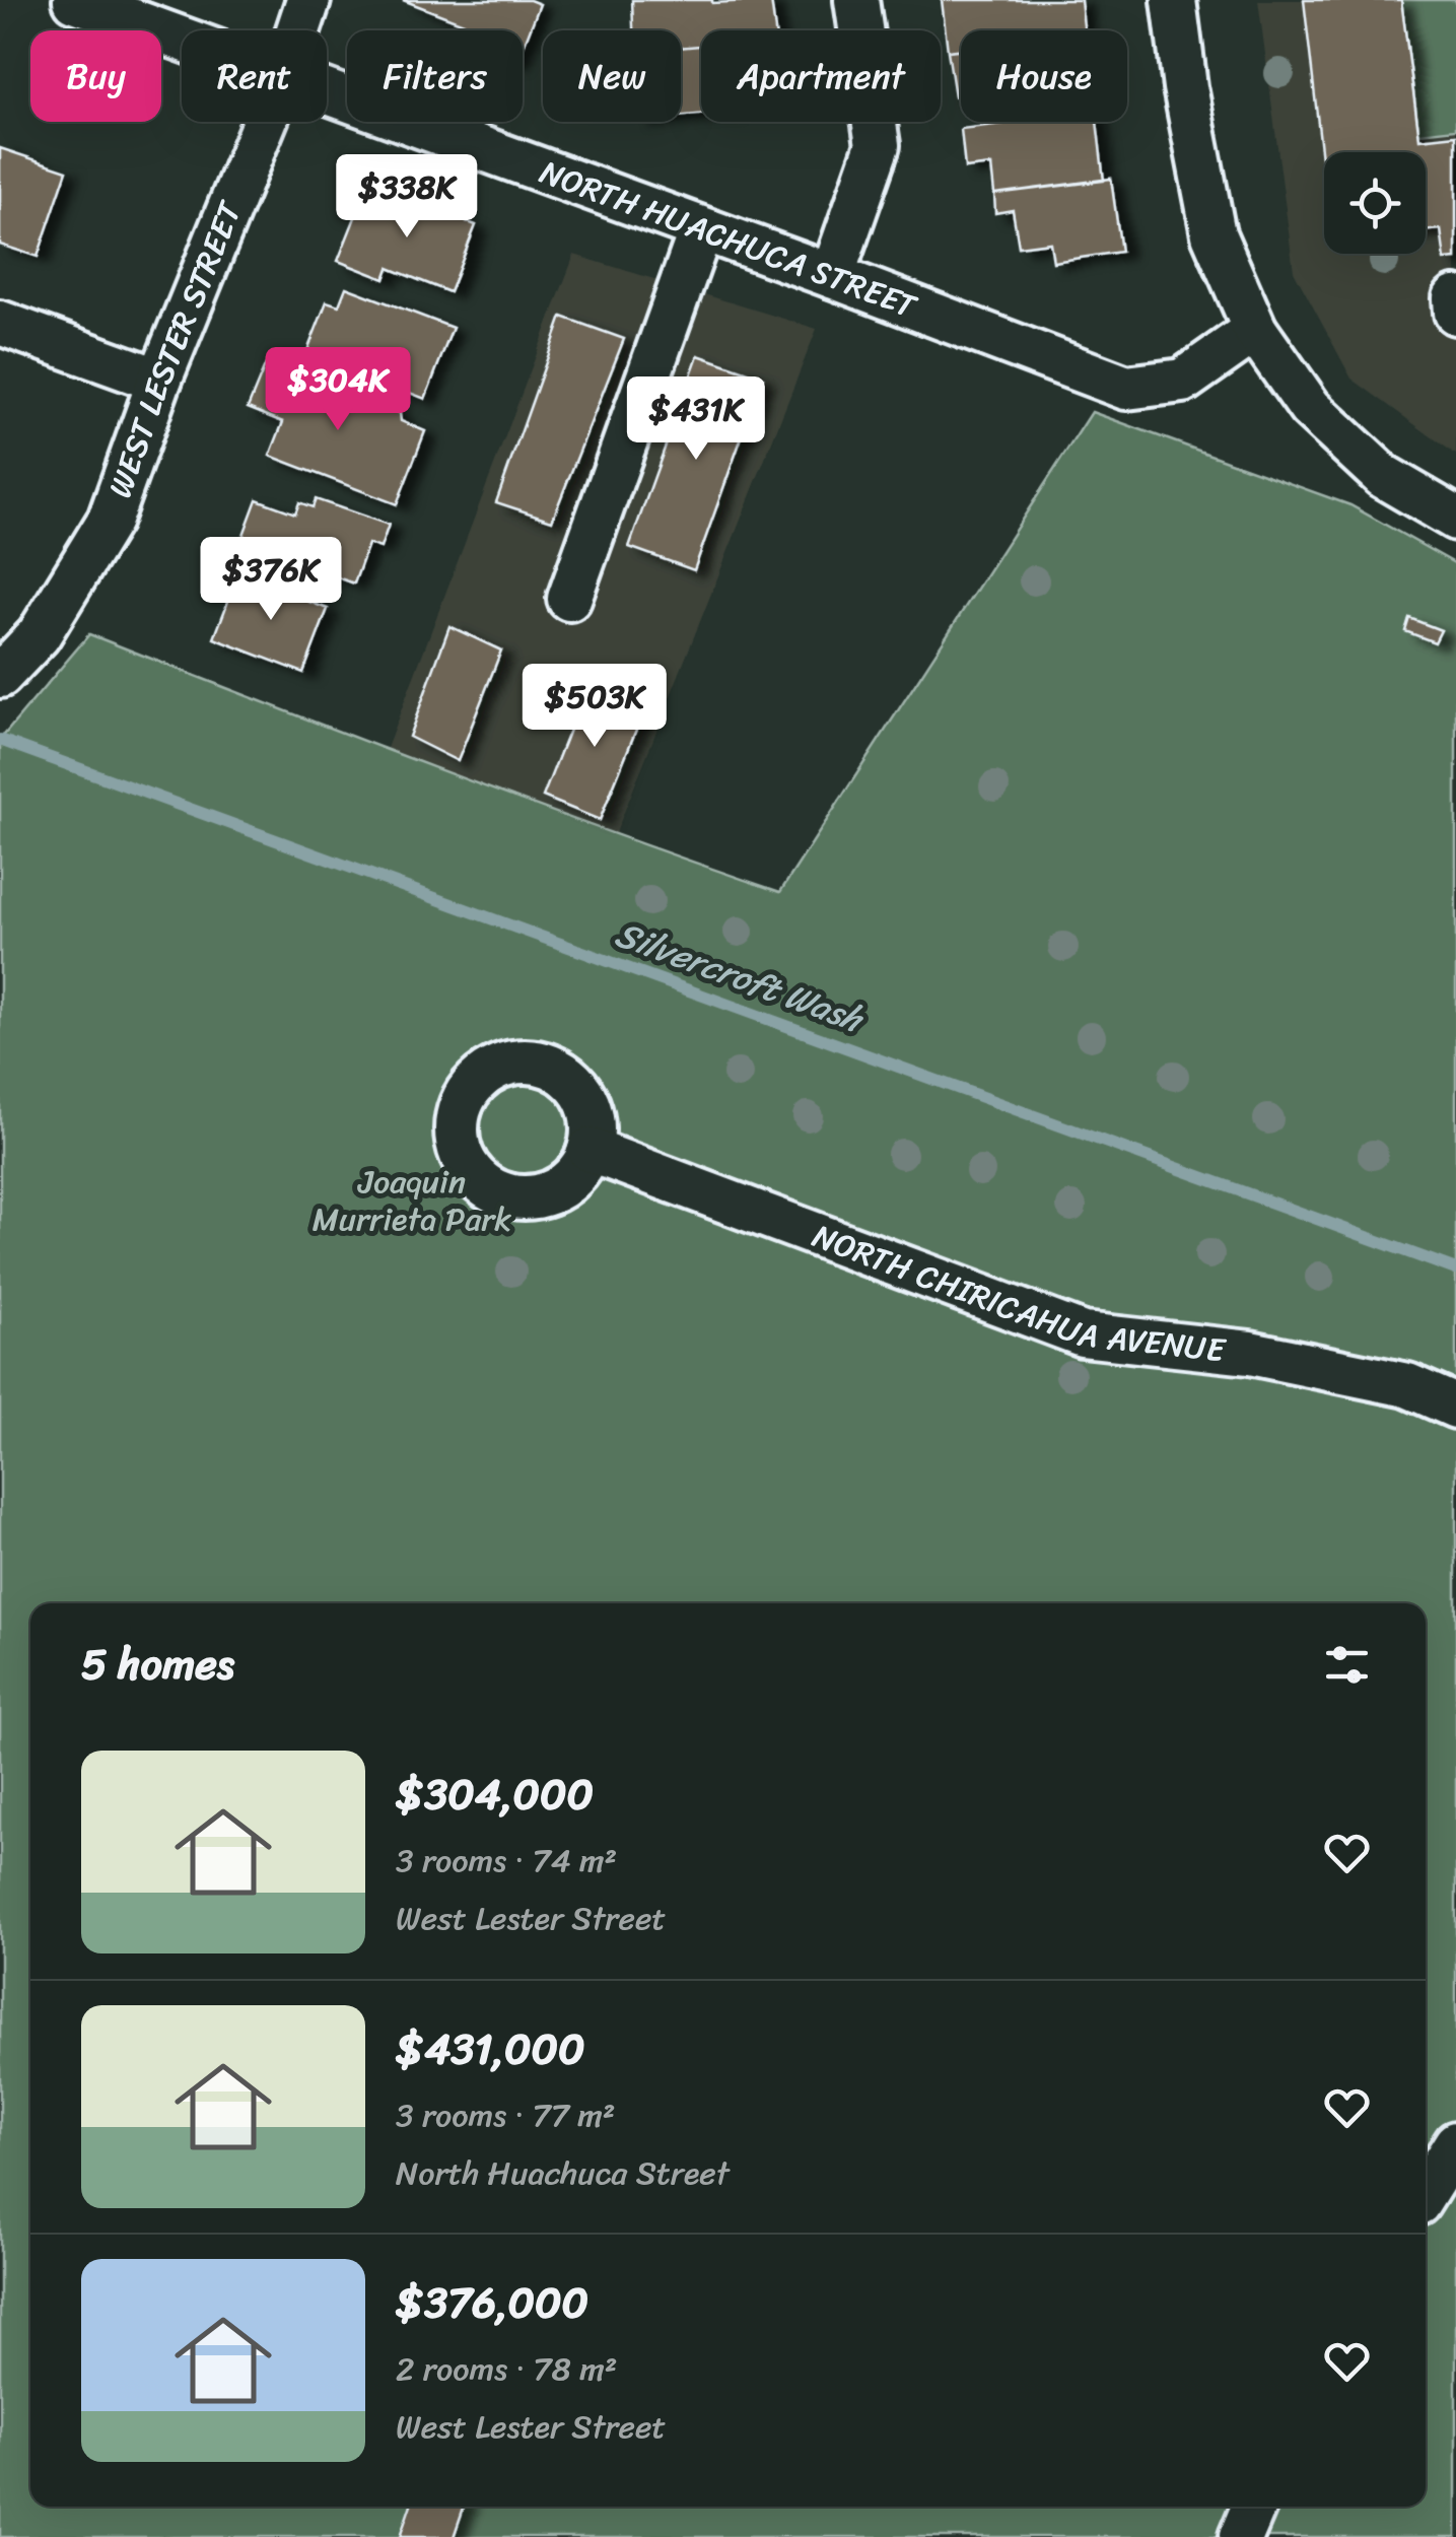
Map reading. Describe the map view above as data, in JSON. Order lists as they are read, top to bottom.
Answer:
{
  "streets": {
    "street": ["NORTH HUACHUCA STREET", "WEST LESTER STREET", "NORTH CHIRICAHUA AVENUE"]
  },
  "water": ["Silvercroft Wash"],
  "parks": ["Joaquin Murrieta Park"],
  "page": {
    "chip": [
      "Buy",
      "Rent",
      "Filters",
      "New",
      "Apartment",
      "House"
    ],
    "price": [
      "$338K",
      "$304K",
      "$431K",
      "$376K",
      "$503K"
    ],
    "heading": "5 homes",
    "list": [
      {
        "name": "$304,000",
        "note": "3 rooms · 74 m² · West Lester Street"
      },
      {
        "name": "$431,000",
        "note": "3 rooms · 77 m² · North Huachuca Street"
      },
      {
        "name": "$376,000",
        "note": "2 rooms · 78 m² · West Lester Street"
      }
    ]
  }
}
